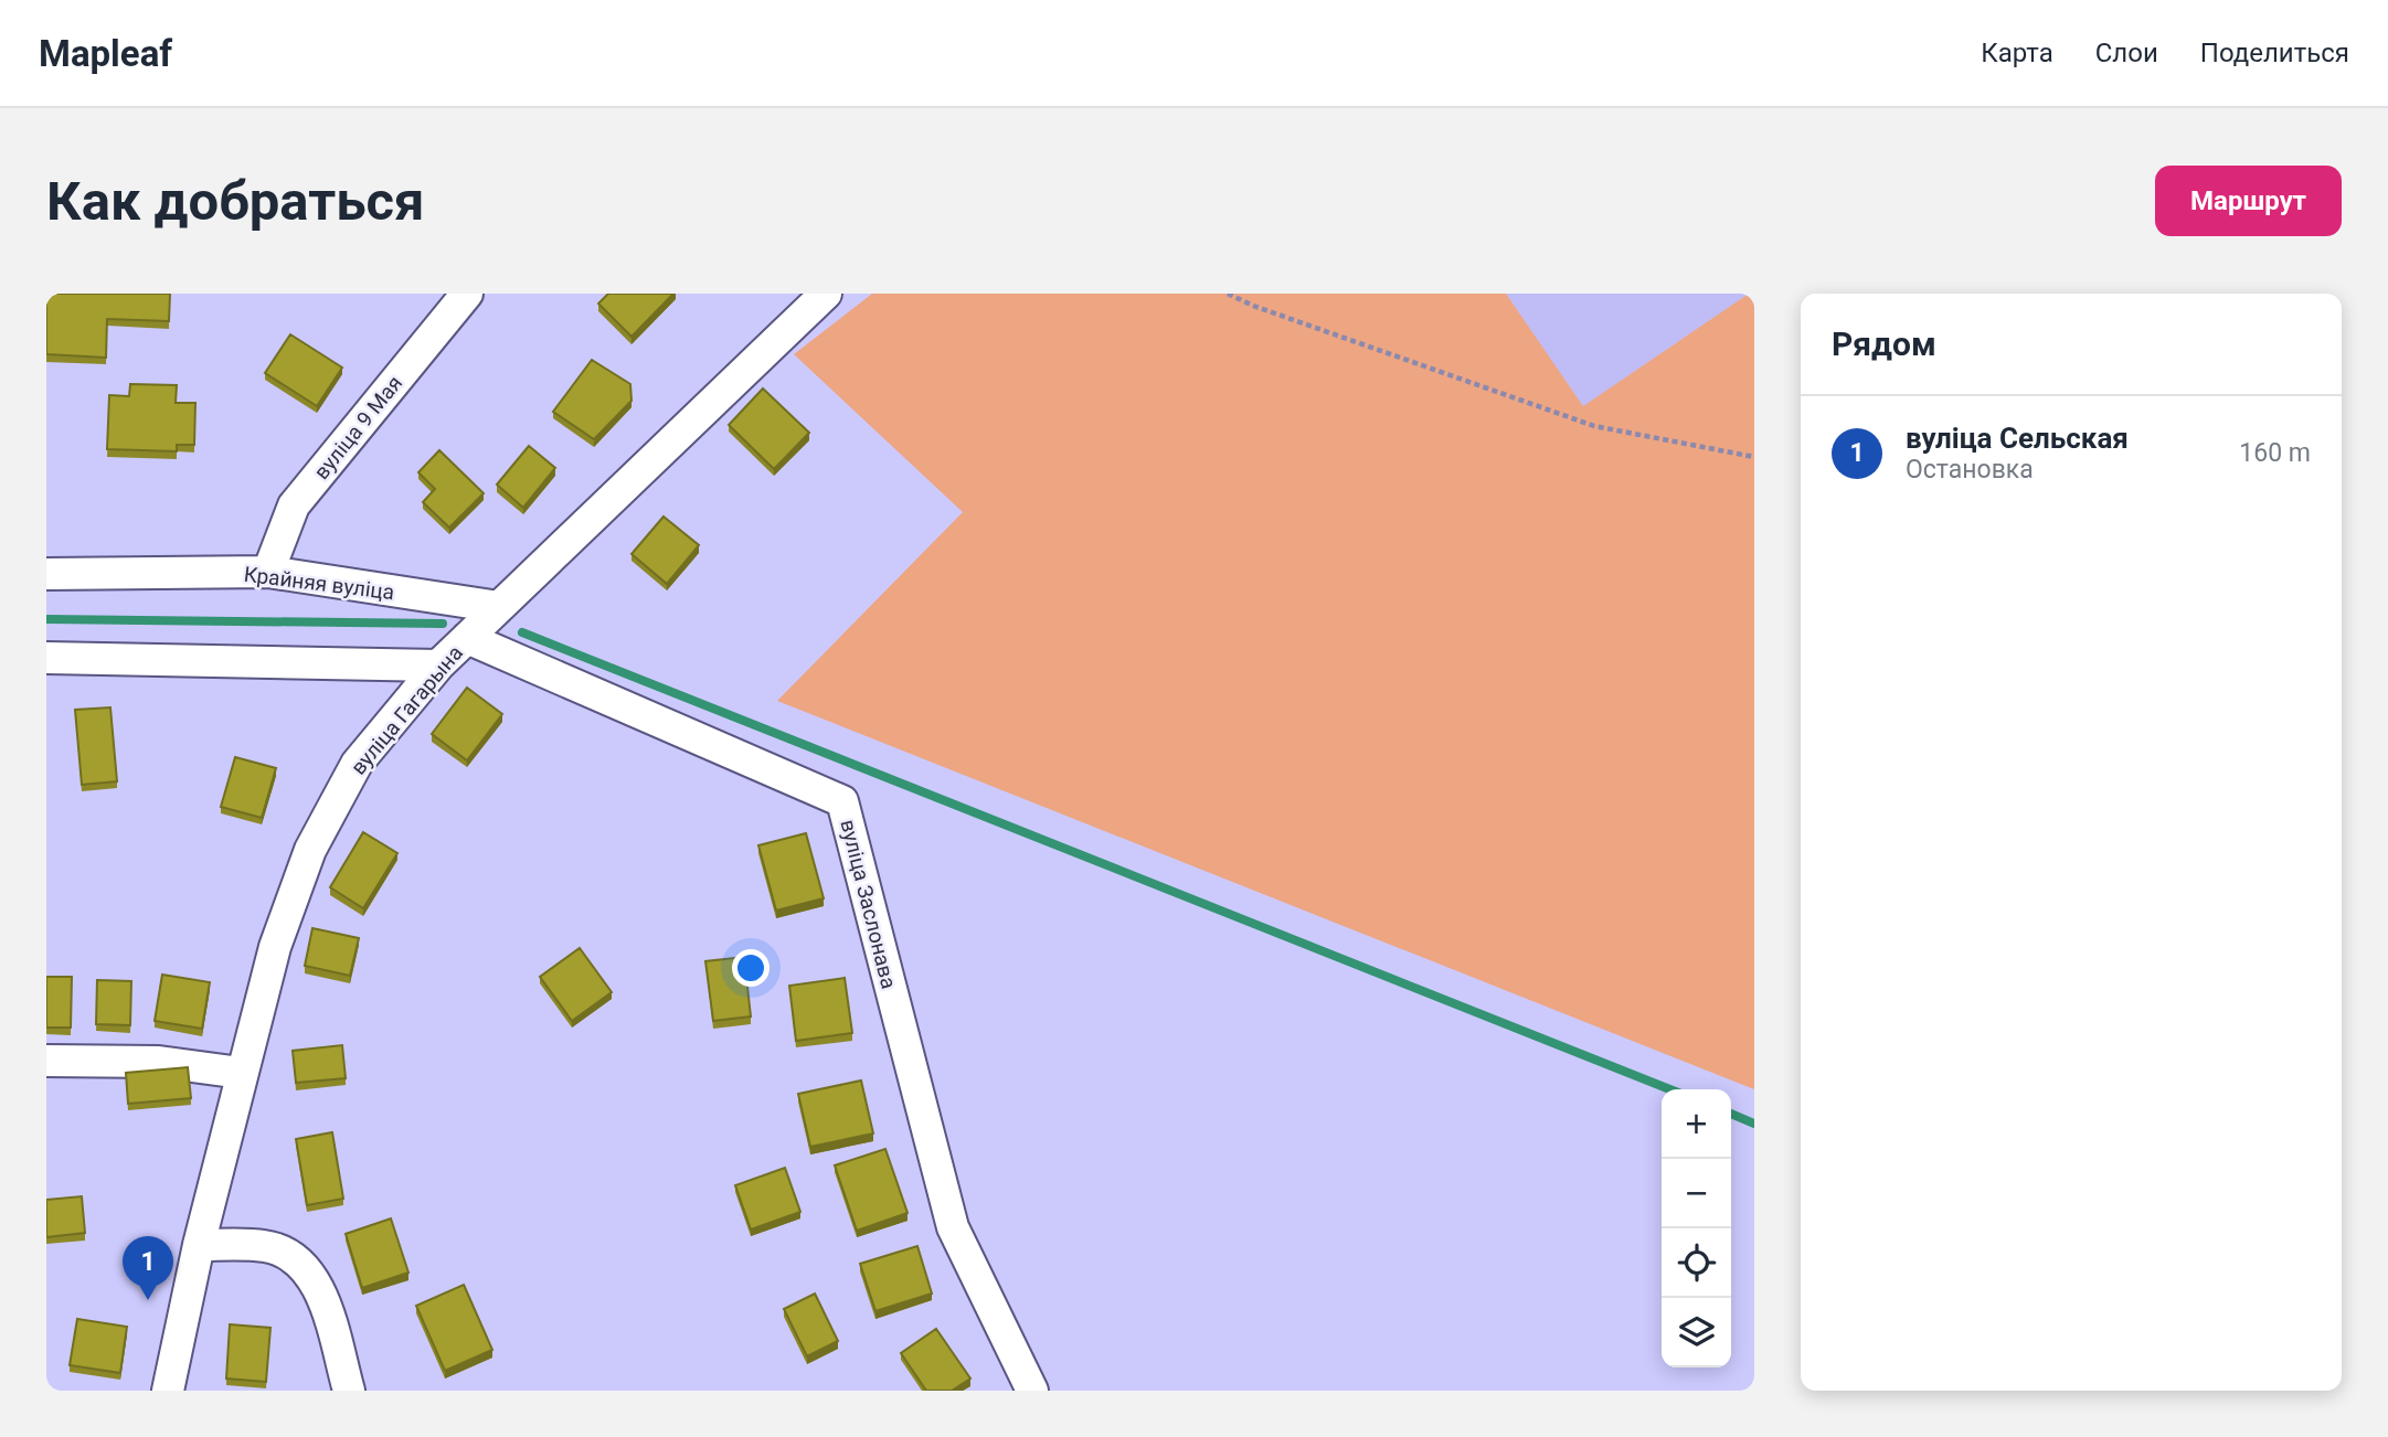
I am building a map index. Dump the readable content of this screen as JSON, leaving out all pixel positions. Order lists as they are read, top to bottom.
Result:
{
  "streets": {
    "street": [
      "вуліца 9 Мая",
      "Крайняя вуліца",
      "вуліца Гагарына",
      "вуліца Заслонава"
    ]
  },
  "crossings": [
    ["вуліца 9 Мая", "Крайняя вуліца"],
    ["Крайняя вуліца", "вуліца Гагарына"],
    ["вуліца Гагарына", "вуліца Заслонава"]
  ],
  "page": {
    "header": "Mapleaf",
    "nav": ["Карта", "Слои", "Поделиться"],
    "buttons": "Маршрут",
    "title": "Как добраться",
    "heading": "Рядом",
    "list": [
      {
        "mark": "1",
        "name": "вуліца Сельская",
        "note": "Остановка",
        "value": "160 m"
      }
    ],
    "map_buttons": ["+", "−"],
    "pins": "1"
  }
}
